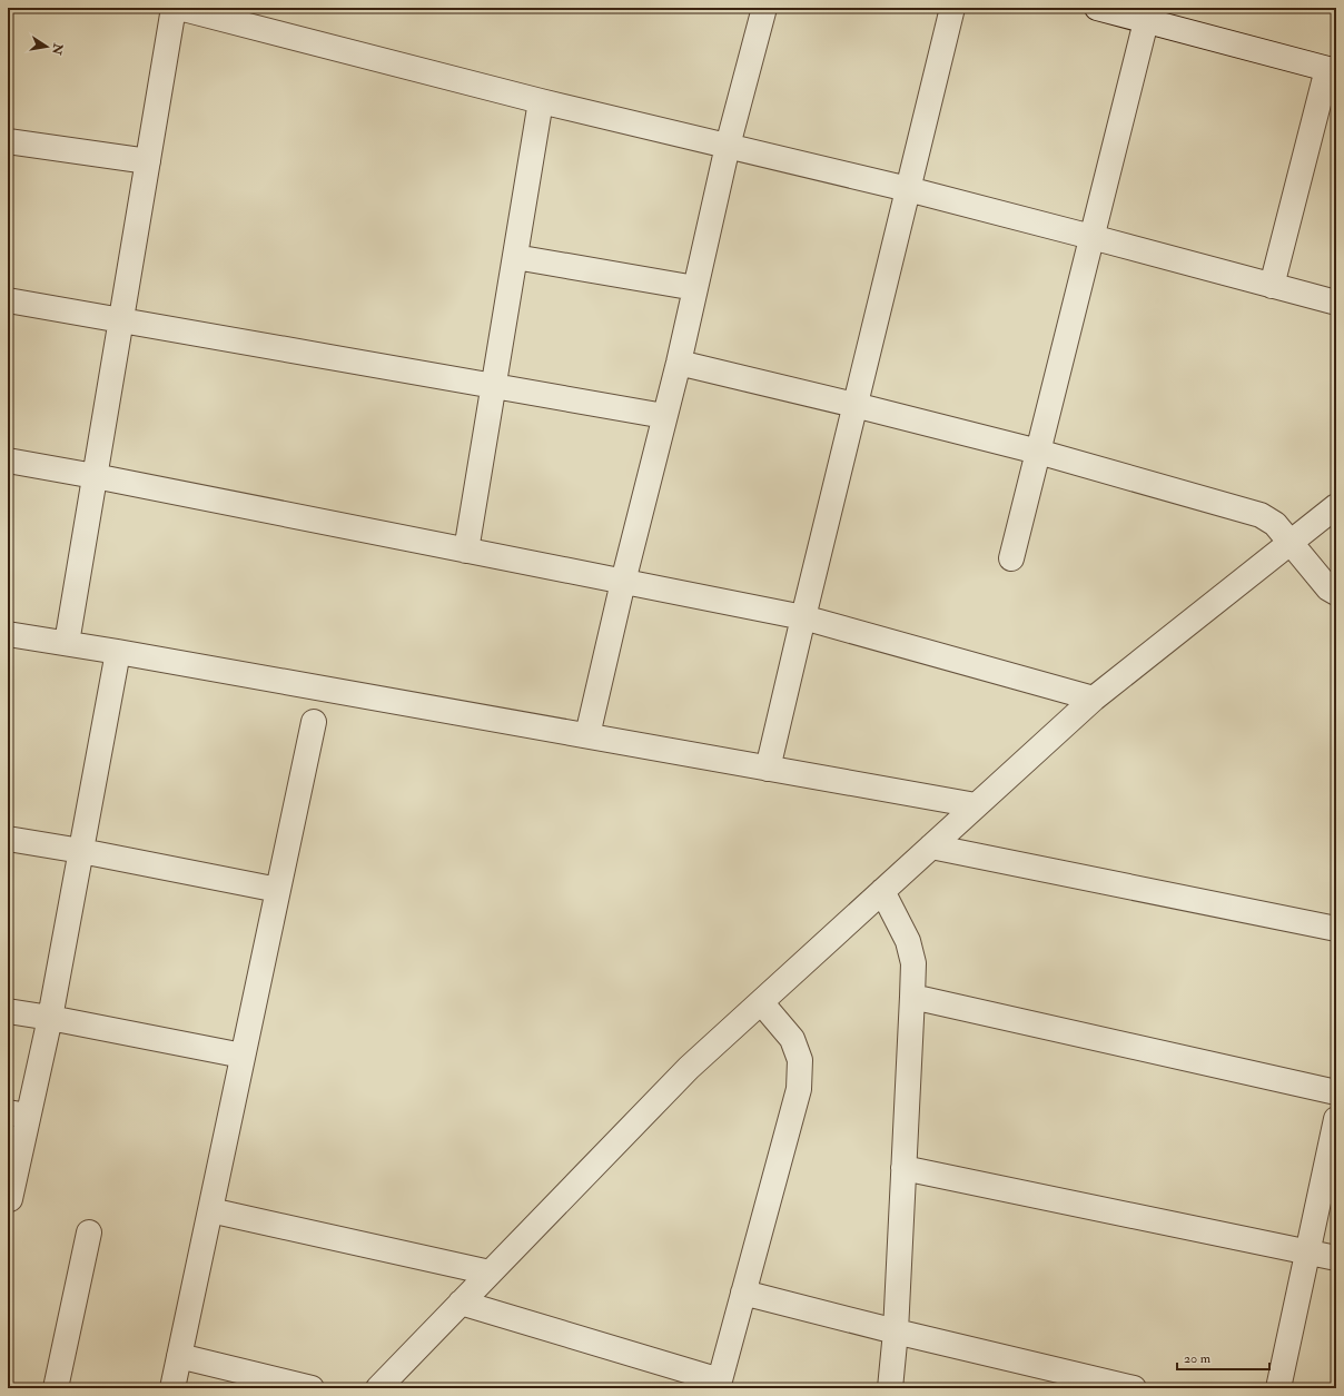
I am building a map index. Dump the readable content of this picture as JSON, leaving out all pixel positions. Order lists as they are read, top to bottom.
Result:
{
  "scale_bar": "20 m",
  "north": "right"
}
